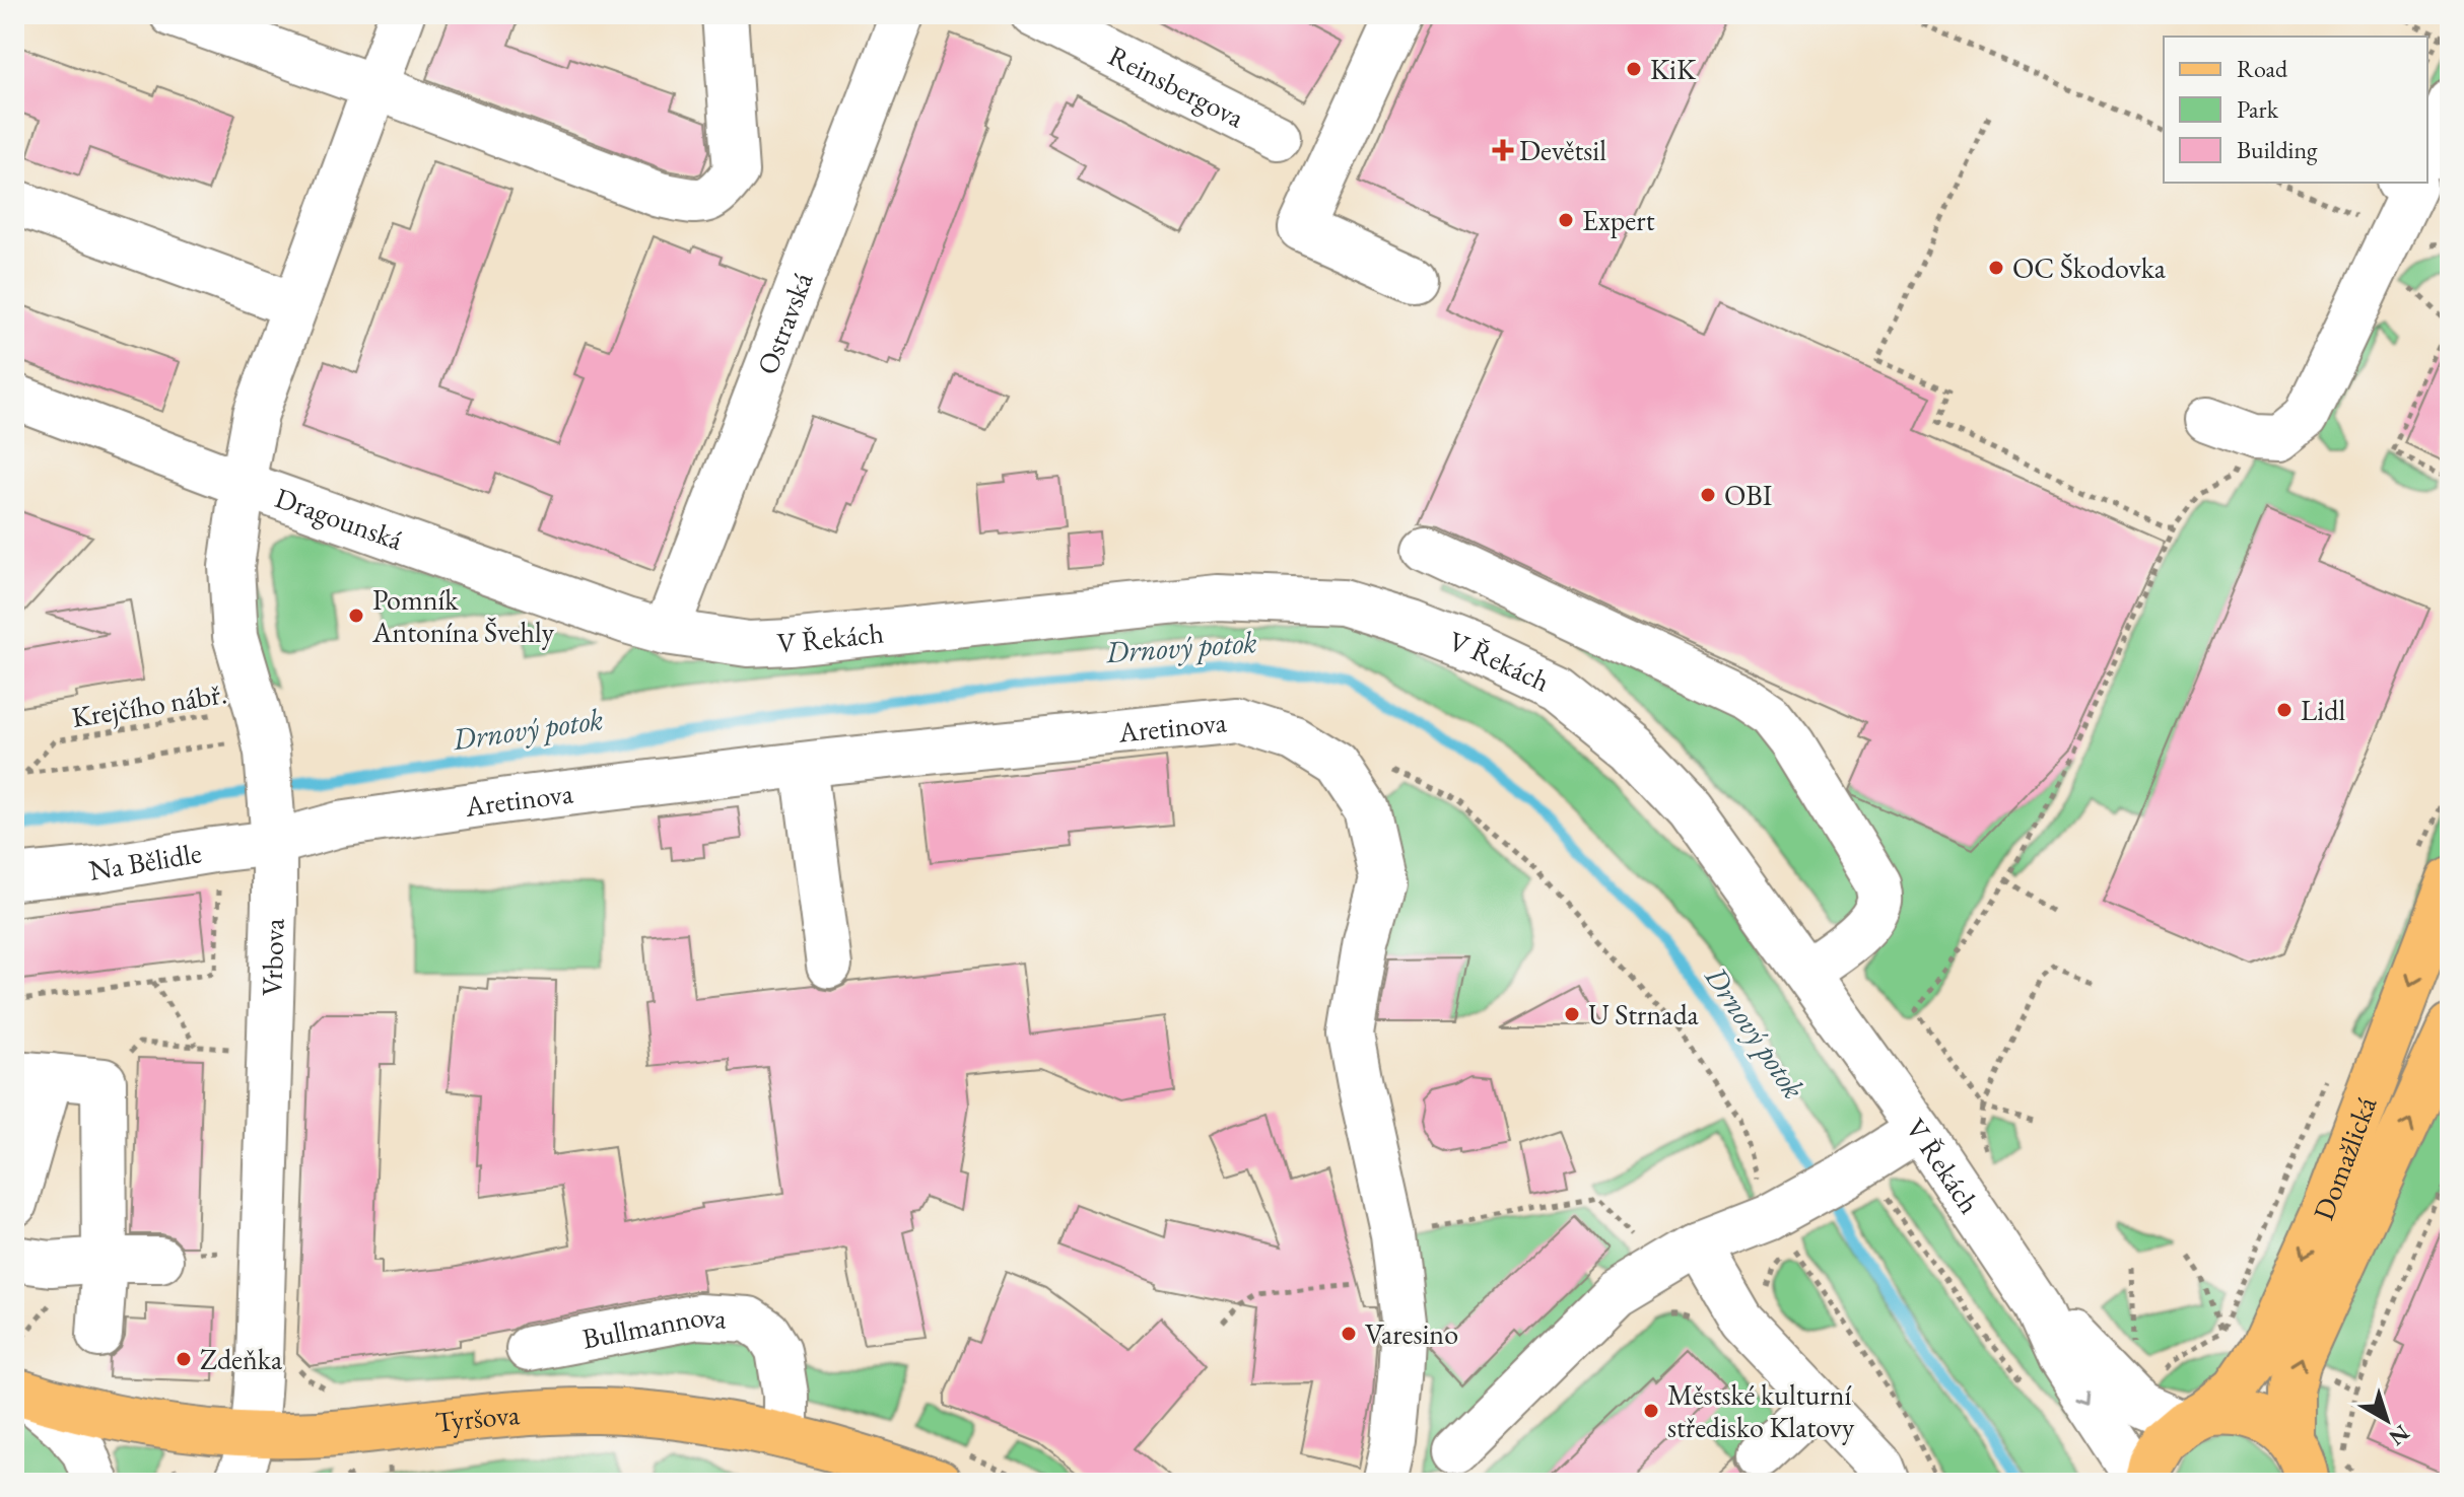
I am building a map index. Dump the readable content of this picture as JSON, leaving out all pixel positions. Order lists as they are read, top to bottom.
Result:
{
  "streets": {
    "main road": ["Domažlická", "Tyršova"],
    "street": [
      "Reinsbergova",
      "Ostravská",
      "Dragounská",
      "V Řekách",
      "Aretinova",
      "Na Bělidle",
      "Vrbova",
      "Bullmannova"
    ],
    "path": ["Krejčího nábř."]
  },
  "crossings": [
    ["Ostravská", "Dragounská"],
    ["Ostravská", "V Řekách"],
    ["Dragounská", "V Řekách"],
    ["Dragounská", "Vrbova"],
    ["V Řekách", "Domažlická"],
    ["Krejčího nábř.", "Vrbova"],
    ["Aretinova", "Na Bělidle"],
    ["Aretinova", "Vrbova"],
    ["Na Bělidle", "Vrbova"],
    ["Vrbova", "Tyršova"],
    ["Bullmannova", "Tyršova"]
  ],
  "water": ["Drnový potok"],
  "places": {
    "other": [
      "KiK",
      "Expert",
      "OC Škodovka",
      "OBI",
      "Pomník Antonína Švehly",
      "Lidl",
      "U Strnada",
      "Varesino",
      "Zdeňka",
      "Městské kulturní středisko Klatovy"
    ],
    "health": ["Devětsil"]
  },
  "legend": ["Road", "Park", "Building"],
  "north": "bottom right"
}
